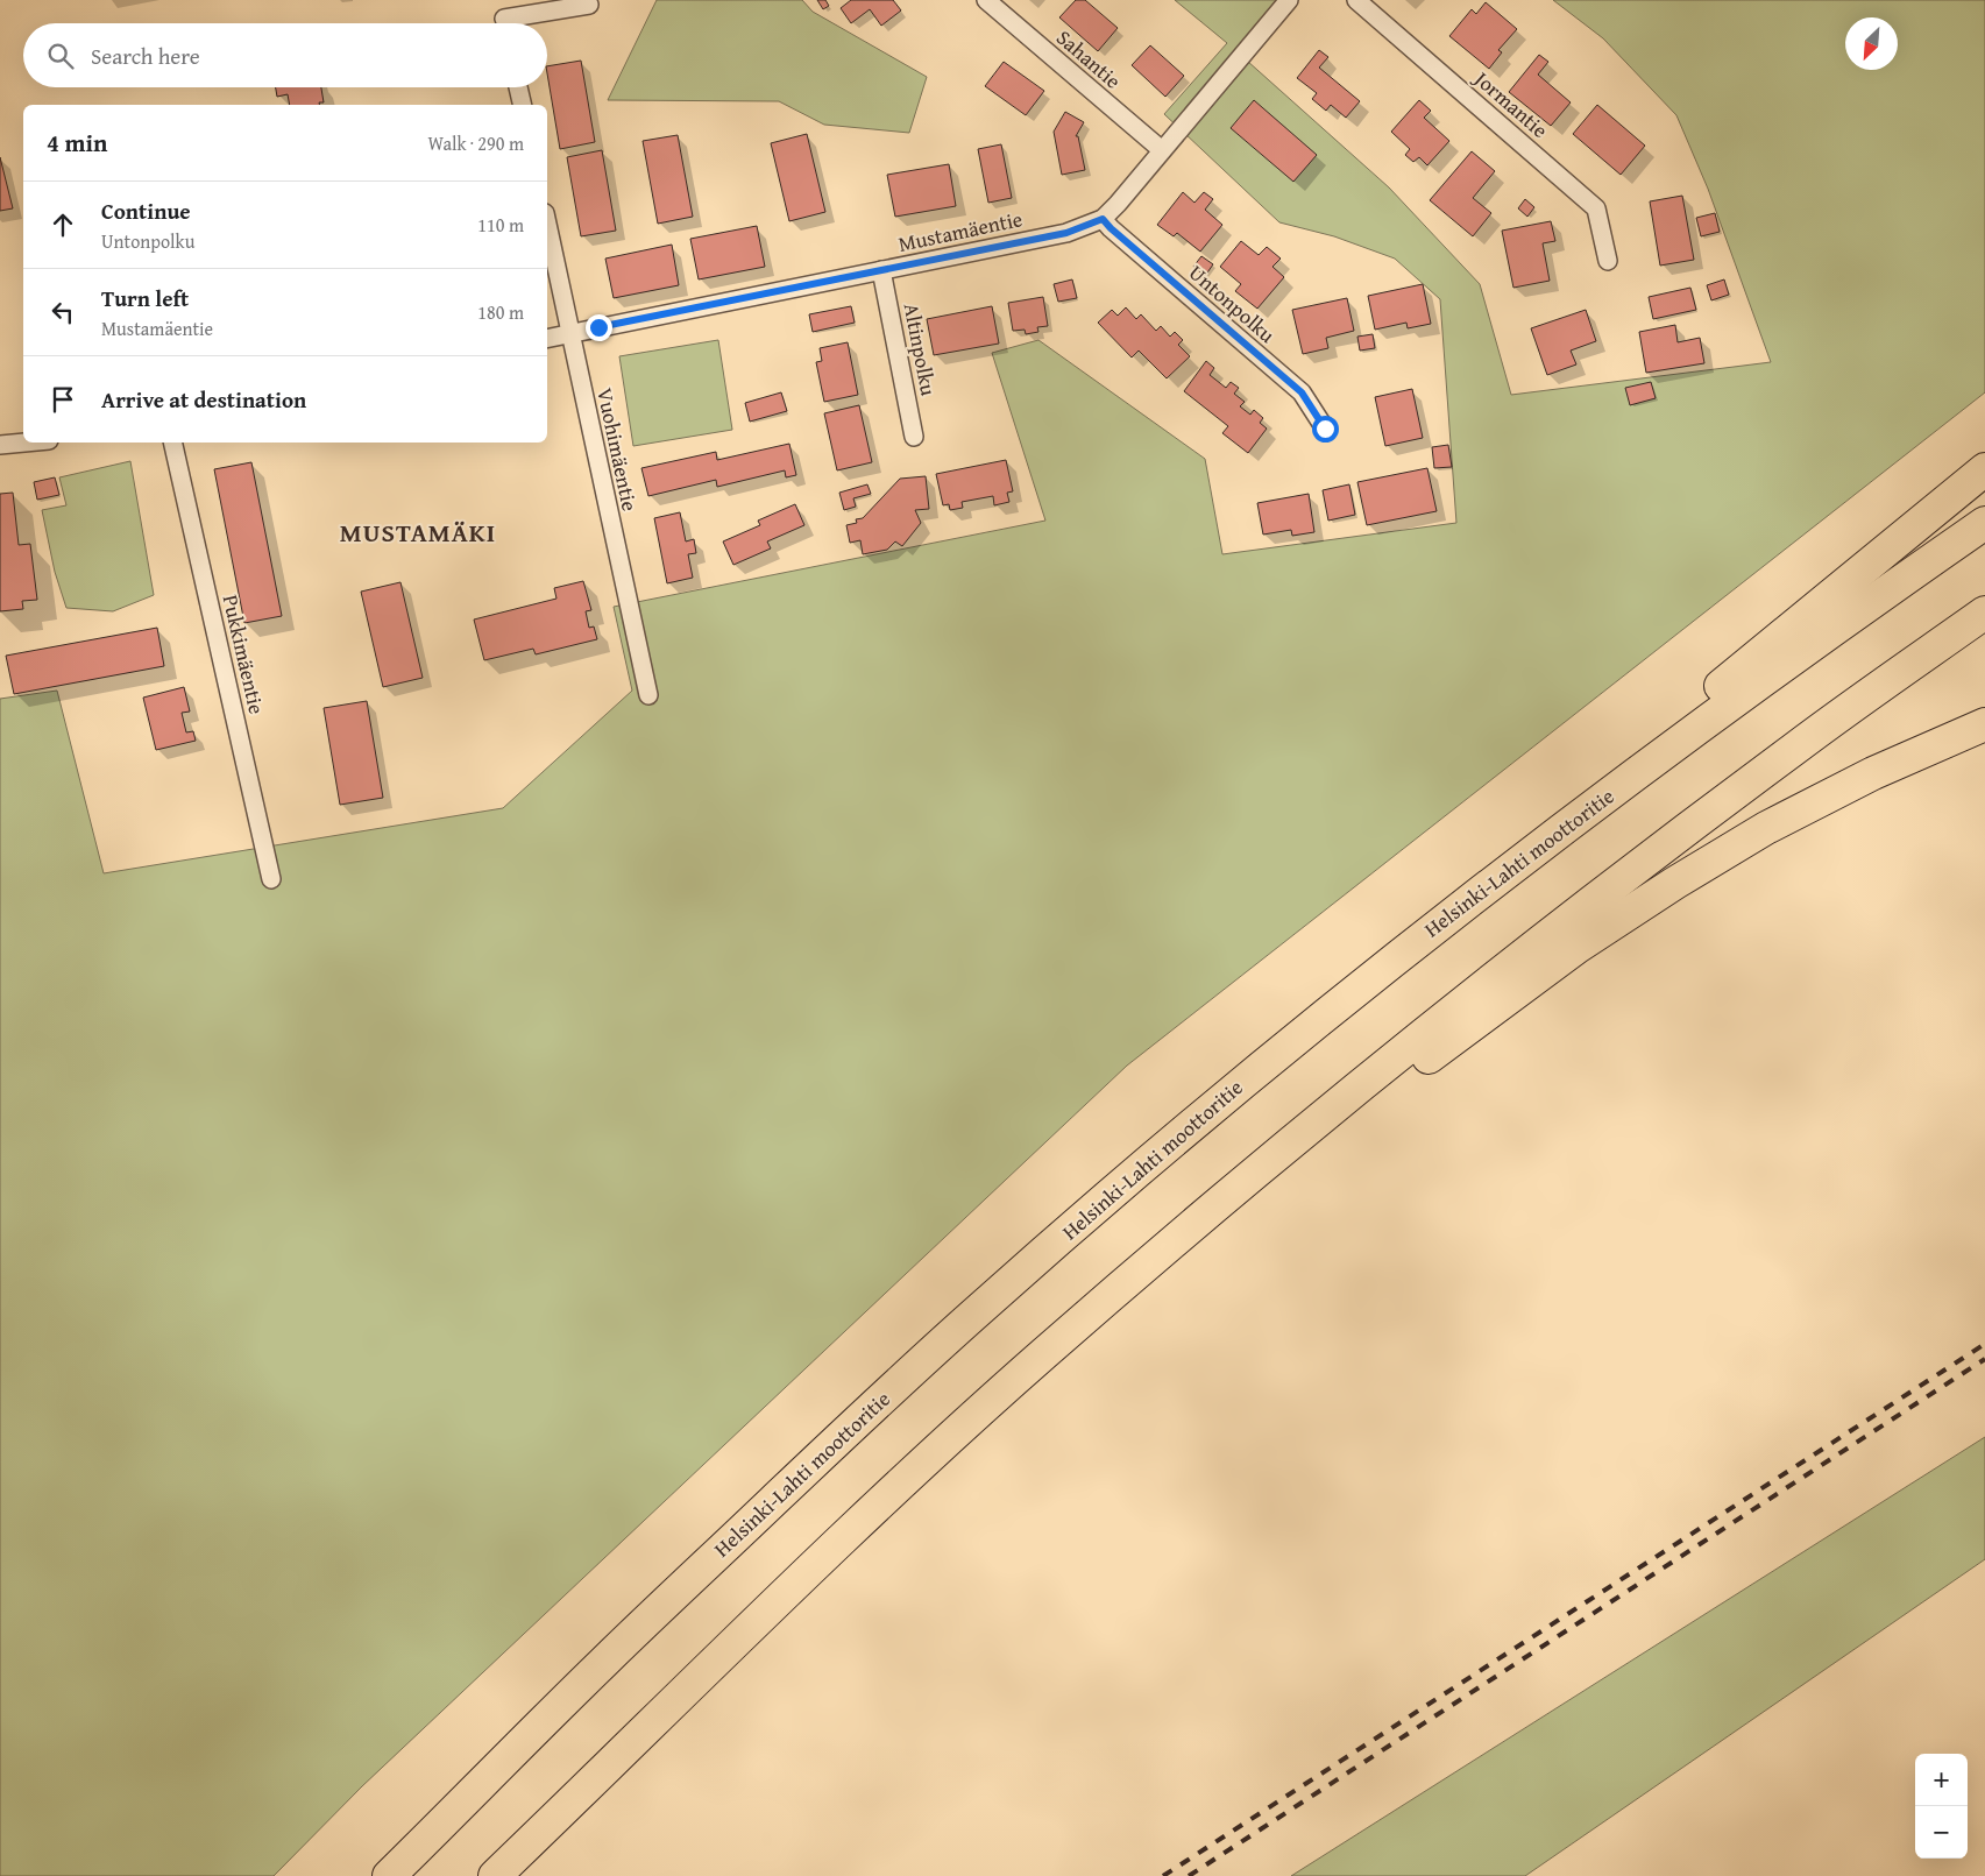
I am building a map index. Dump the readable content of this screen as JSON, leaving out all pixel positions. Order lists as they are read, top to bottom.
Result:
{
  "streets": {
    "highway": ["Helsinki-Lahti moottoritie"],
    "street": [
      "Sahantie",
      "Jormantie",
      "Mustamäentie",
      "Untonpolku",
      "Altinpolku",
      "Vuohimäentie",
      "Pukkimäentie"
    ]
  },
  "crossings": [
    ["Sahantie", "Mustamäentie"],
    ["Mustamäentie", "Untonpolku"],
    ["Mustamäentie", "Altinpolku"],
    ["Mustamäentie", "Vuohimäentie"]
  ],
  "districts": ["MUSTAMÄKI"],
  "north": "bottom left",
  "page": {
    "search": "Search here",
    "heading": ["4 min", "Walk · 290 m"],
    "list": [
      ["Continue", "Untonpolku", "110 m"],
      ["Turn left", "Mustamäentie", "180 m"],
      "Arrive at destination"
    ],
    "map_buttons": ["+", "−"]
  }
}
